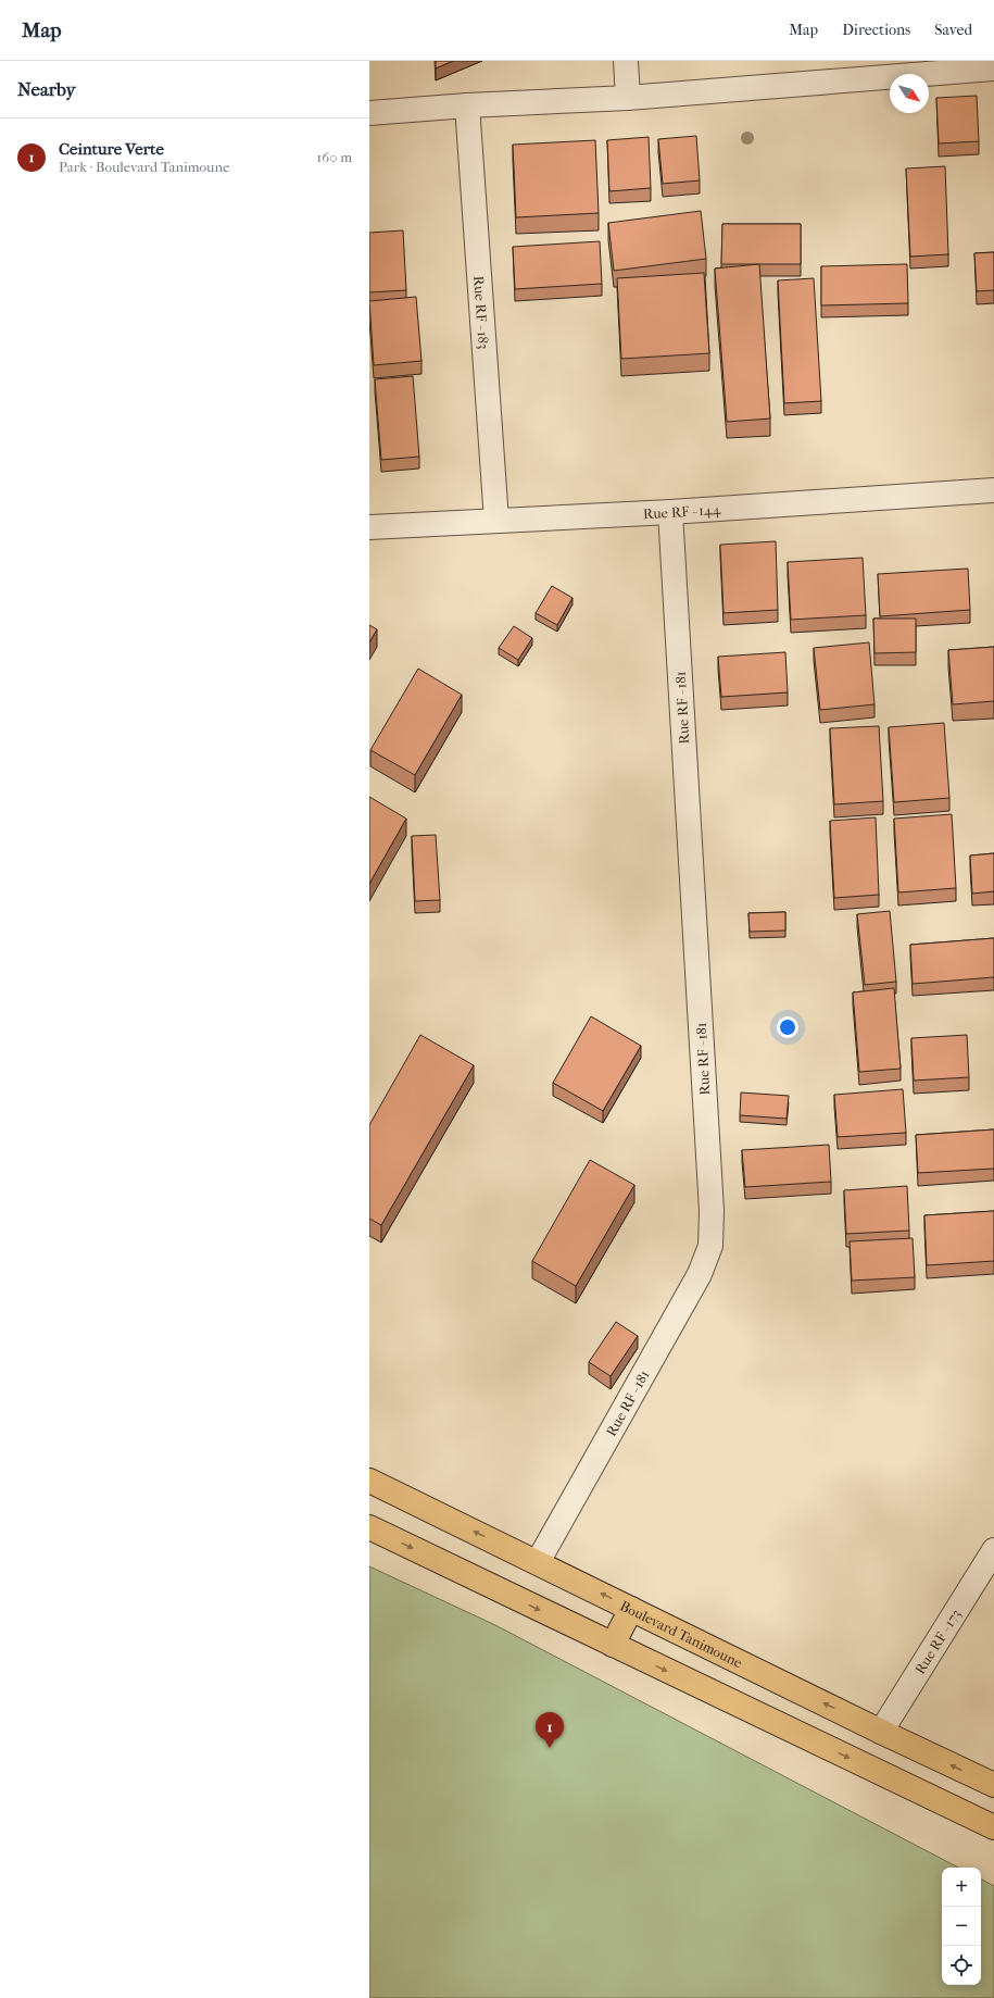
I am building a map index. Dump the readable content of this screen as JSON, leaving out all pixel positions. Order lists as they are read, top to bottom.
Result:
{
  "streets": {
    "main road": ["Boulevard Tanimoune"],
    "street": [
      "Rue RF - 183",
      "Rue RF - 144",
      "Rue RF - 181",
      "Rue RF - 173"
    ]
  },
  "crossings": [
    ["Rue RF - 183", "Rue RF - 144"],
    ["Rue RF - 144", "Rue RF - 181"],
    ["Rue RF - 181", "Boulevard Tanimoune"],
    ["Boulevard Tanimoune", "Rue RF - 173"]
  ],
  "north": "bottom right",
  "page": {
    "header": "Map",
    "nav": ["Map", "Directions", "Saved"],
    "heading": "Nearby",
    "list": [
      {
        "mark": "1",
        "name": "Ceinture Verte",
        "note": "Park · Boulevard Tanimoune",
        "value": "160 m"
      }
    ],
    "pins": "1",
    "map_buttons": ["+", "−"]
  }
}
